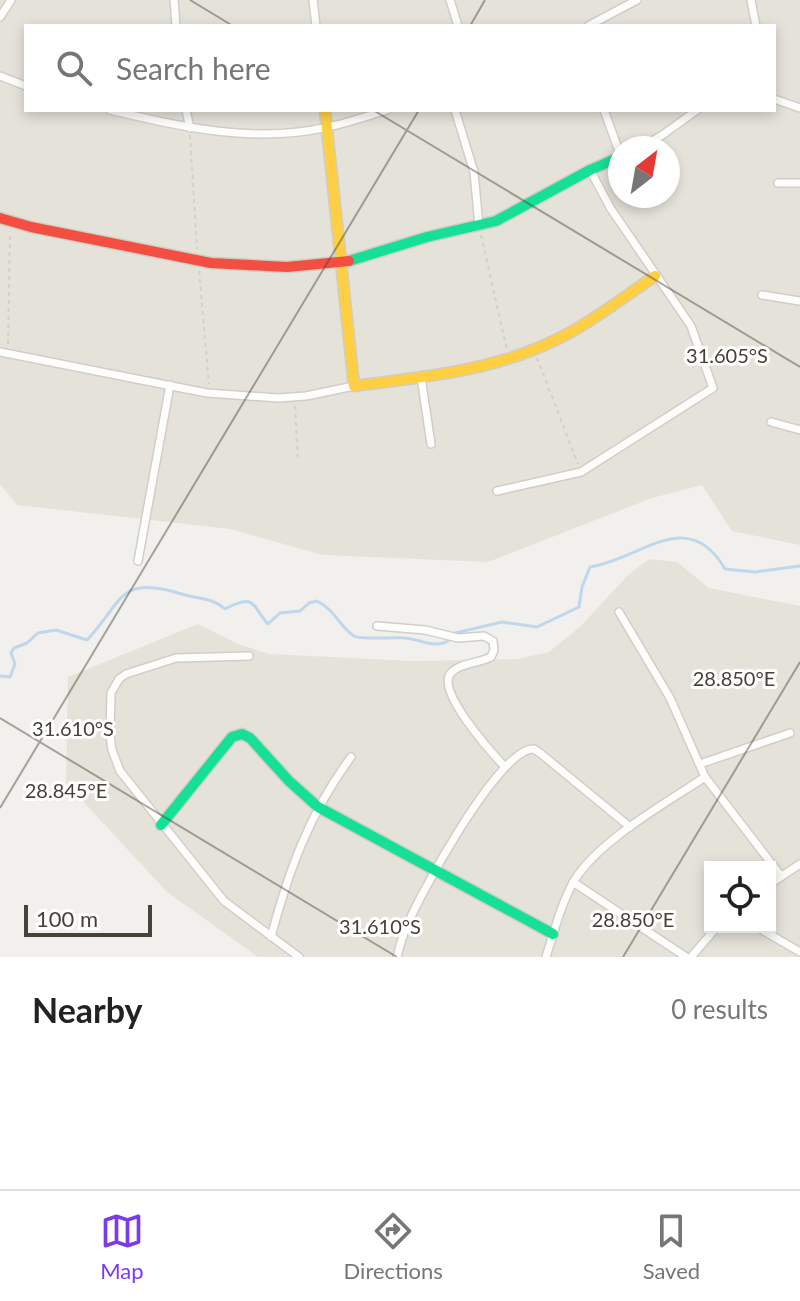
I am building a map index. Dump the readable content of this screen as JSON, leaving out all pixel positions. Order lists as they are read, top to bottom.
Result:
{
  "scale_bar": "100 m",
  "north": "top right",
  "page": {
    "search": "Search here",
    "scale": "100 m",
    "heading": ["Nearby", "0 results"],
    "nav": ["Map", "Directions", "Saved"]
  },
  "coordinates": [
    "31.605°S",
    "28.850°E",
    "31.610°S",
    "28.845°E"
  ]
}
